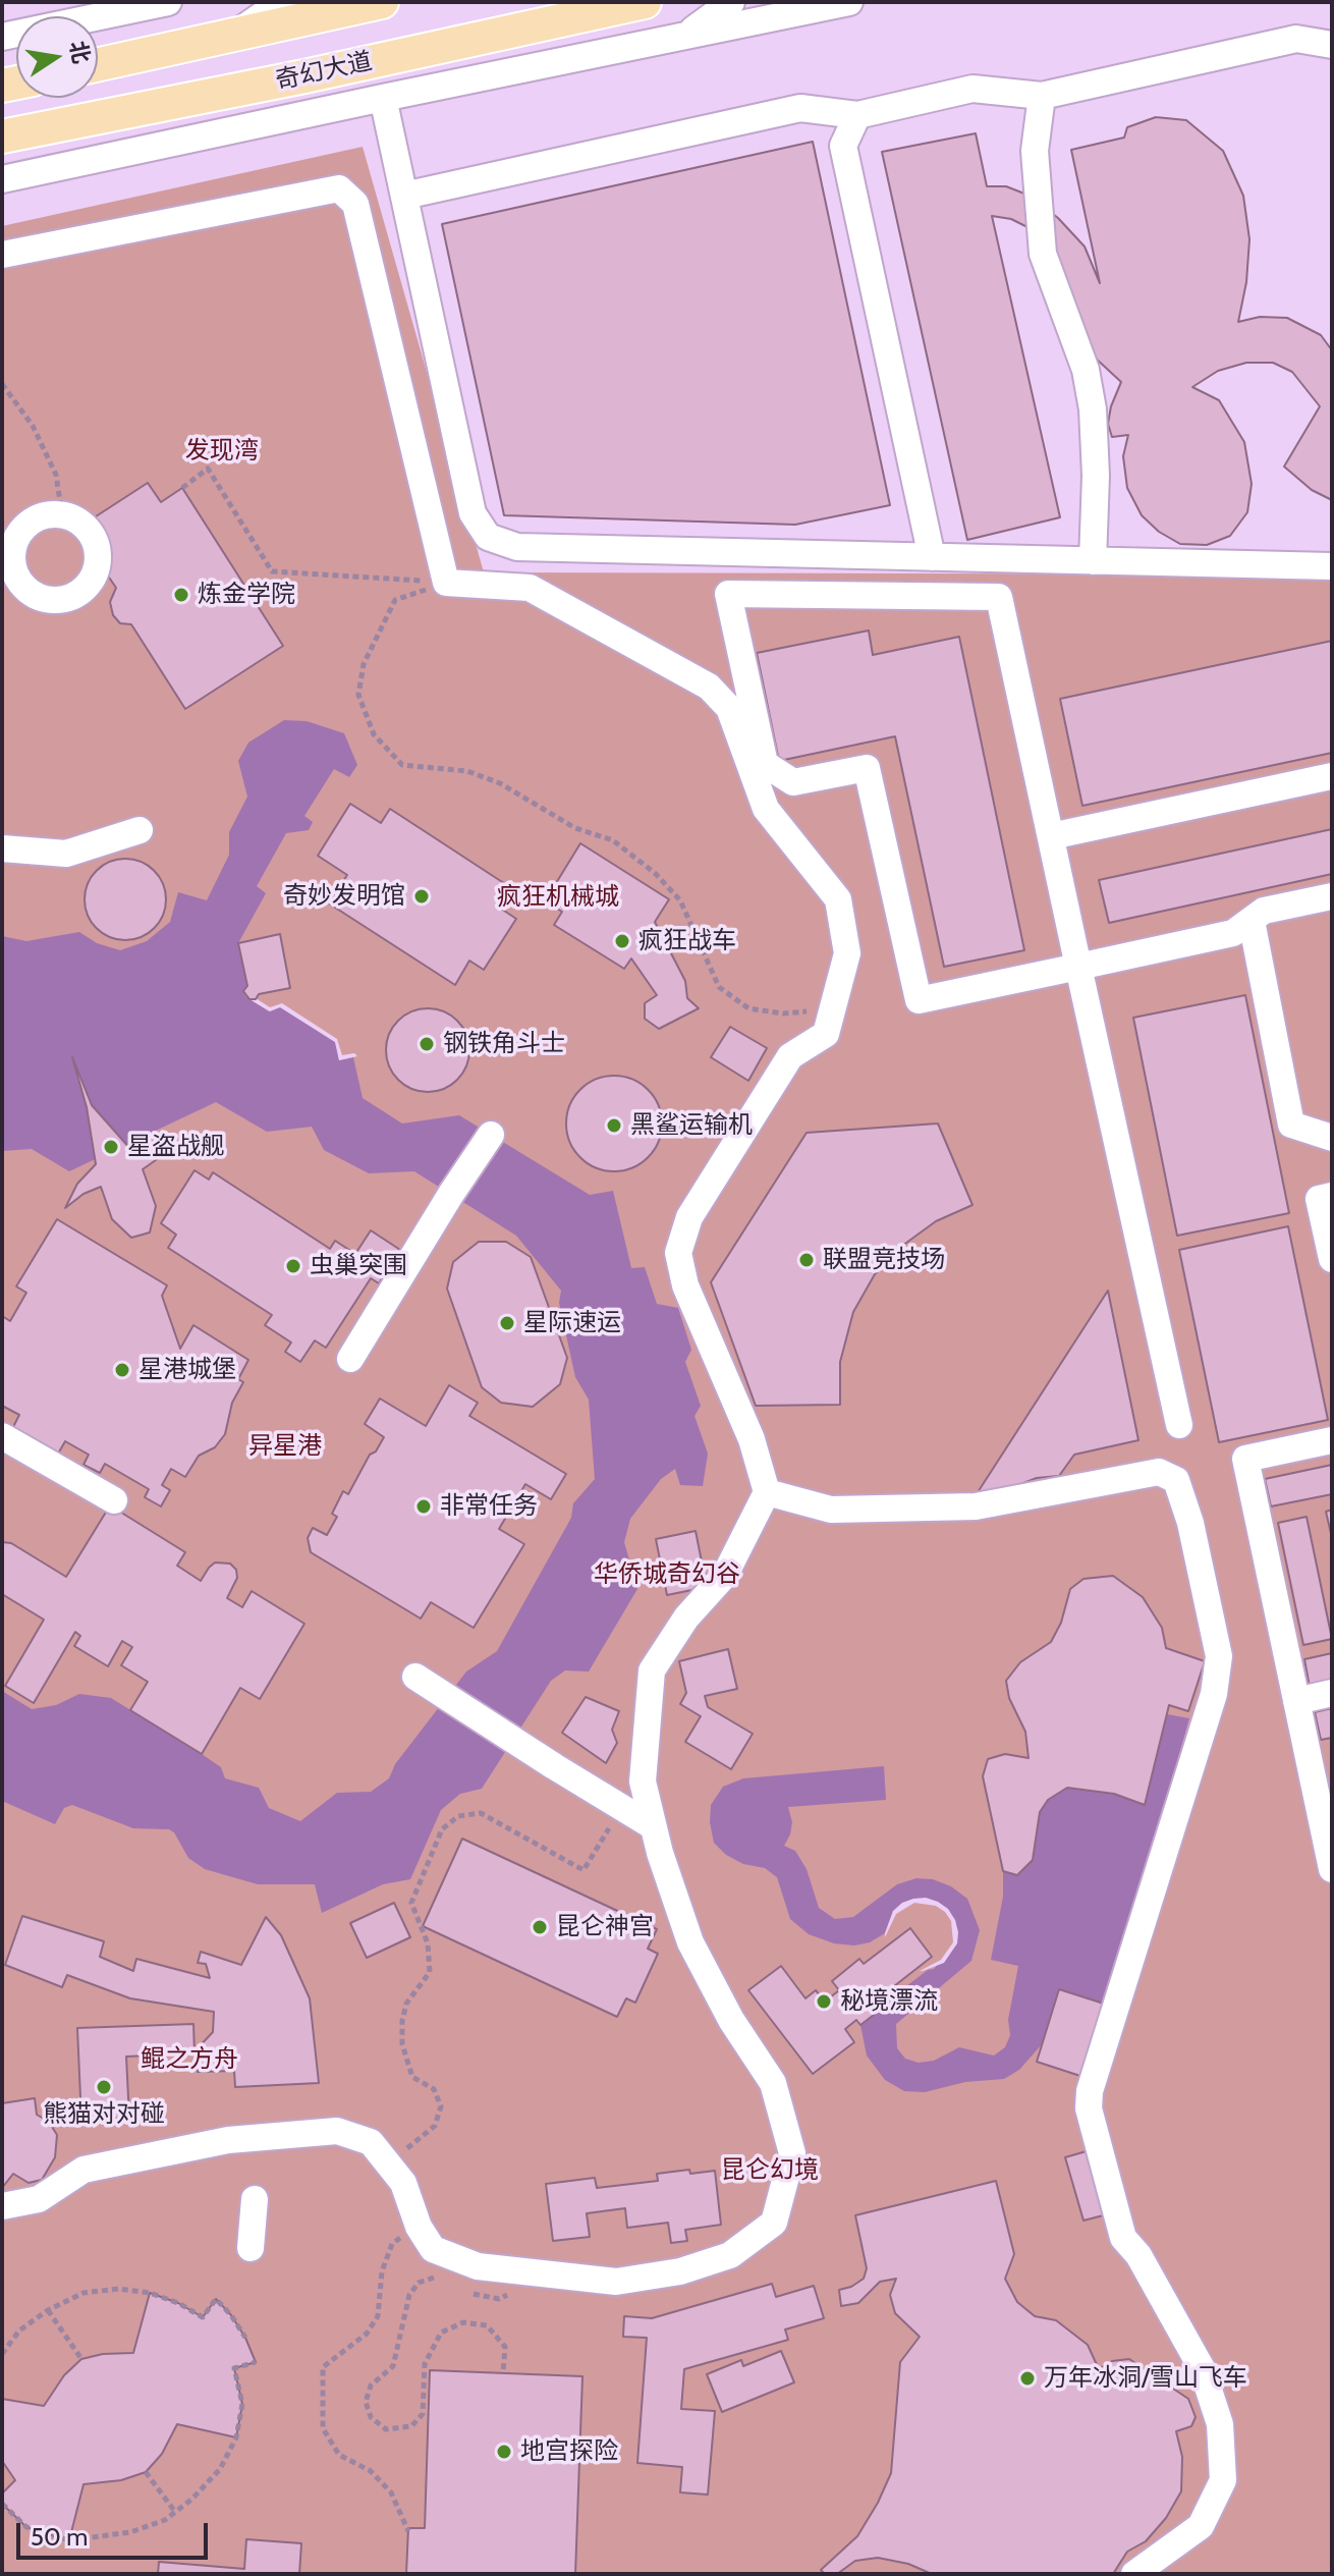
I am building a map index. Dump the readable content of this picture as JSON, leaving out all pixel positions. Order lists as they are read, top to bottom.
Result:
{
  "streets": {
    "main road": ["奇幻大道"]
  },
  "parks": [
    "发现湾",
    "疯狂机械城",
    "异星港",
    "华侨城奇幻谷",
    "鲲之方舟",
    "昆仑幻境"
  ],
  "places": [
    "炼金学院",
    "奇妙发明馆",
    "疯狂战车",
    "钢铁角斗士",
    "黑鲨运输机",
    "星盗战舰",
    "联盟竞技场",
    "虫巢突围",
    "星际速运",
    "星港城堡",
    "非常任务",
    "昆仑神宫",
    "秘境漂流",
    "熊猫对对碰",
    "万年冰洞/雪山飞车",
    "地宫探险"
  ],
  "scale_bar": "50 m",
  "north": "right"
}
